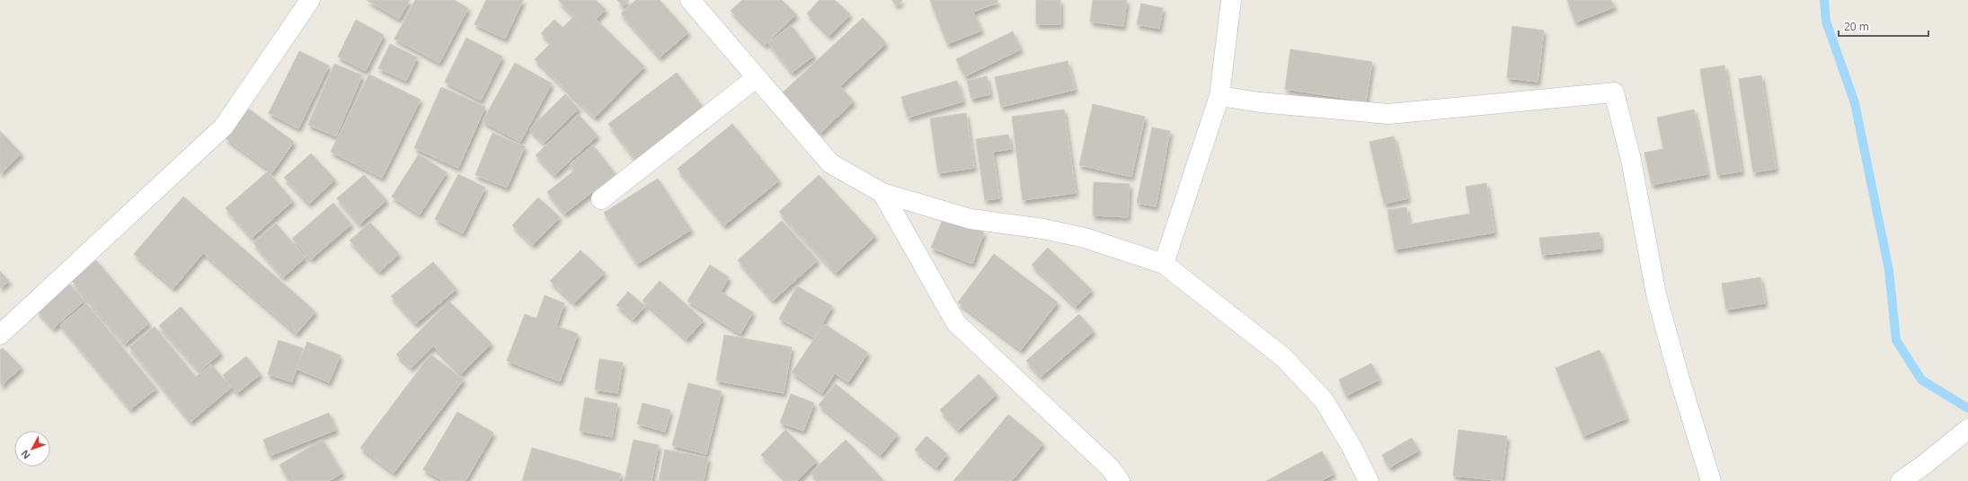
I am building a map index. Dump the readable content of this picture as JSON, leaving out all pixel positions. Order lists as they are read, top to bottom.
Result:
{
  "scale_bar": "20 m",
  "north": "bottom left"
}
